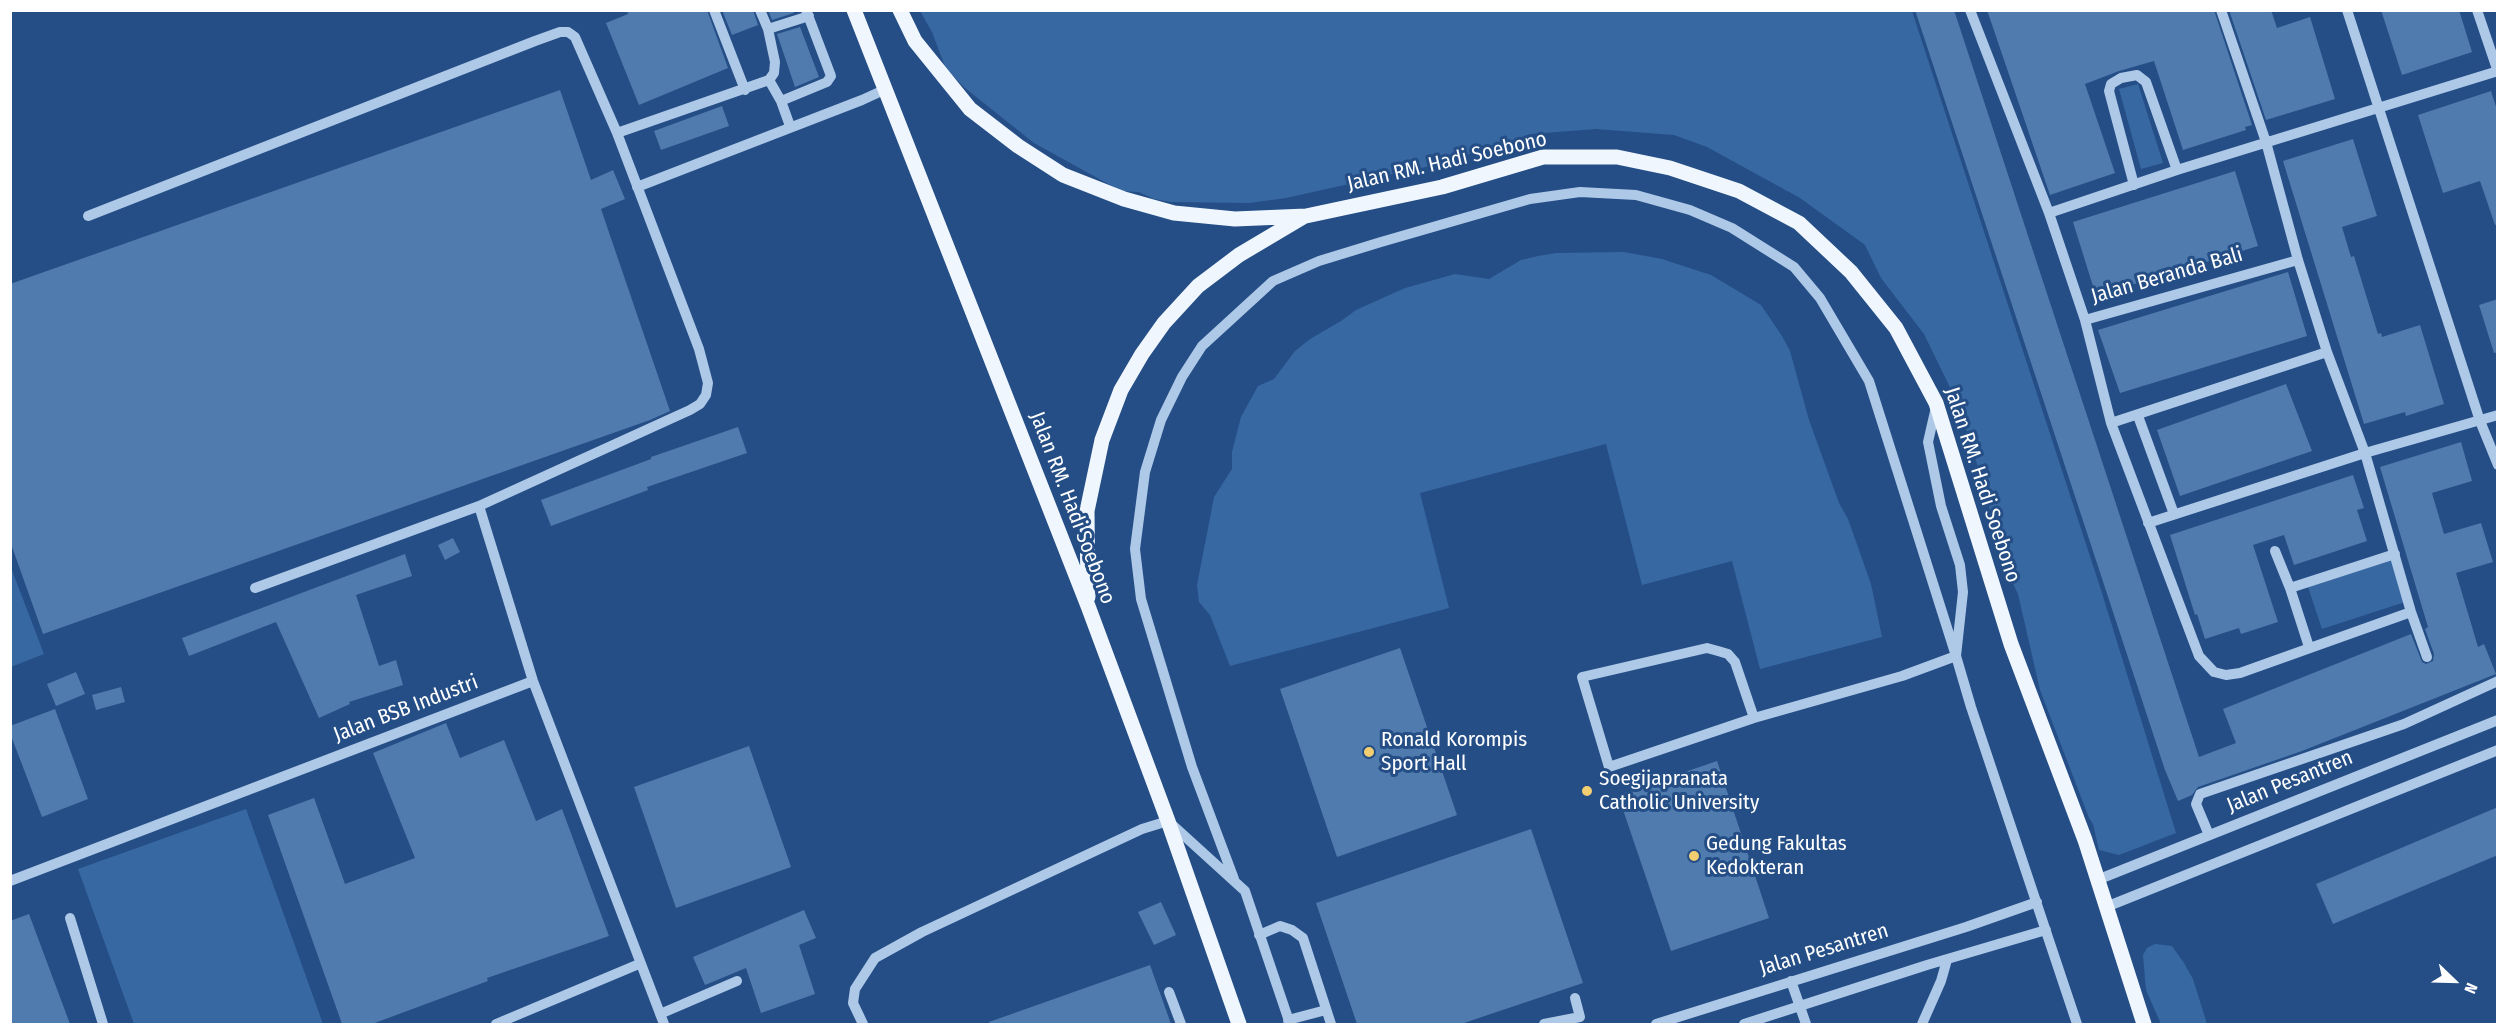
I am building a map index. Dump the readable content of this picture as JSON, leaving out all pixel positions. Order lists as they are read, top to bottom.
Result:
{
  "streets": {
    "main road": ["Jalan RM. Hadi Soebono"],
    "street": ["Jalan Beranda Bali", "Jalan BSB Industri", "Jalan Pesantren"]
  },
  "crossings": [
    ["Jalan RM. Hadi Soebono", "Jalan Pesantren"]
  ],
  "places": ["Ronald Korompis Sport Hall", "Soegijapranata Catholic University", "Gedung Fakultas Kedokteran"],
  "north": "bottom right"
}
